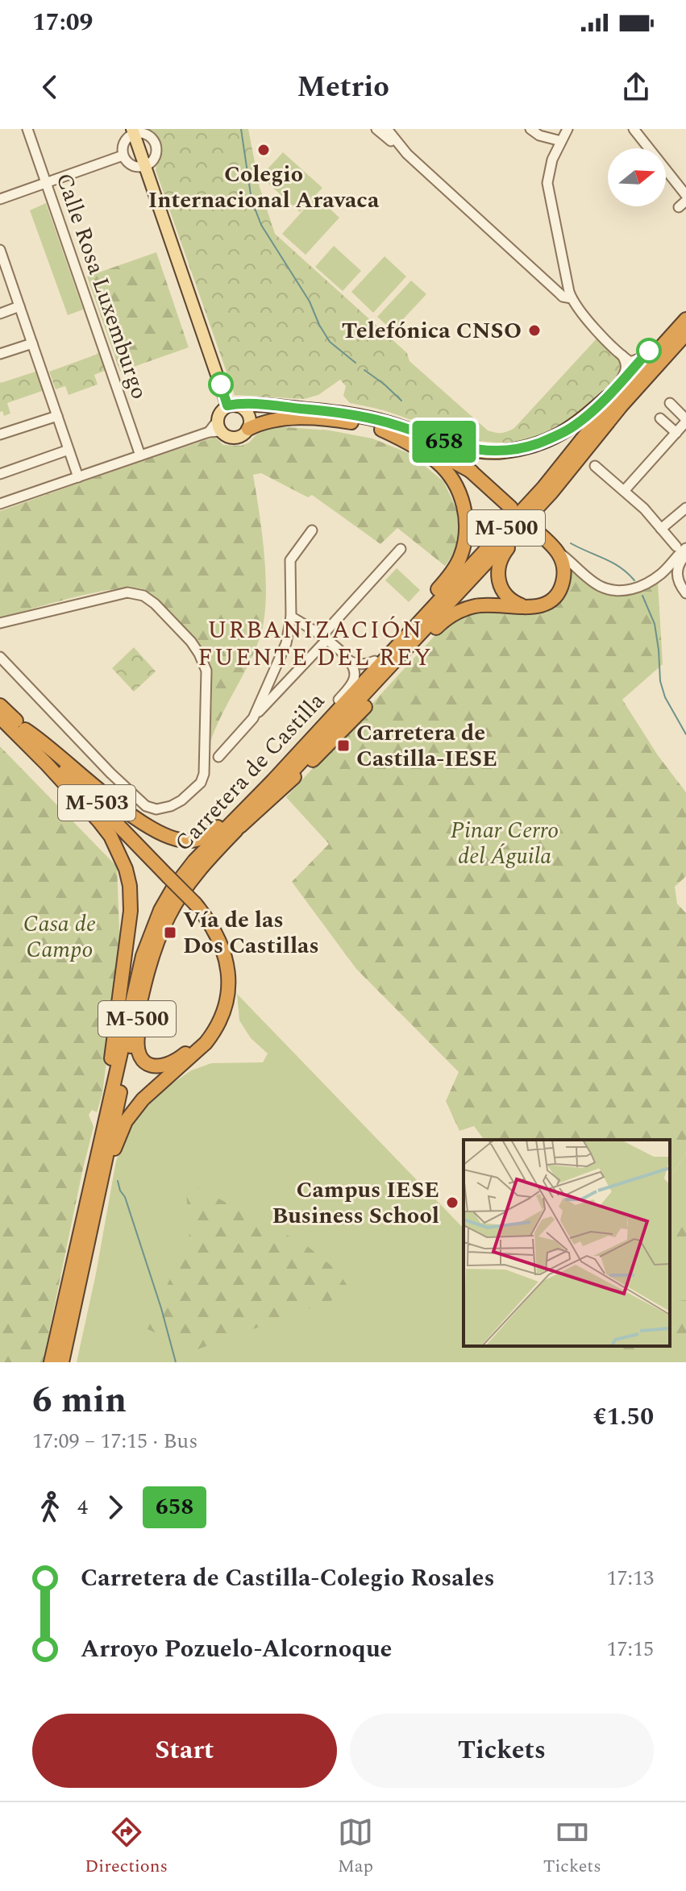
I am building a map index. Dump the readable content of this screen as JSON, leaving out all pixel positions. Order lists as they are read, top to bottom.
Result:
{
  "streets": {
    "highway": ["M-500", "Carretera de Castilla", "M-503"],
    "street": ["Calle Rosa Luxemburgo"]
  },
  "crossings": [
    ["M-500", "Carretera de Castilla"],
    ["M-500", "M-503"],
    ["Carretera de Castilla", "M-503"]
  ],
  "districts": ["URBANIZACIÓN FUENTE DEL REY"],
  "parks": ["Pinar Cerro del Águila", "Casa de Campo"],
  "places": {
    "other": ["Colegio Internacional Aravaca", "Telefónica CNSO", "Campus IESE Business School"],
    "transit": ["Carretera de Castilla-IESE", "Vía de las Dos Castillas"]
  },
  "lines": ["bus line 658"],
  "north": "right",
  "page": {
    "status": "17:09",
    "header": "Metrio",
    "on_map": "658",
    "heading": ["6 min", "17:09 – 17:15 · Bus", "€1.50"],
    "legs": ["4", "658"],
    "list": [
      {
        "name": "Carretera de Castilla-Colegio Rosales",
        "value": "17:13"
      },
      {
        "name": "Arroyo Pozuelo-Alcornoque",
        "value": "17:15"
      }
    ],
    "buttons": ["Start", "Tickets"],
    "tabs": ["Directions", "Map", "Tickets"]
  }
}
